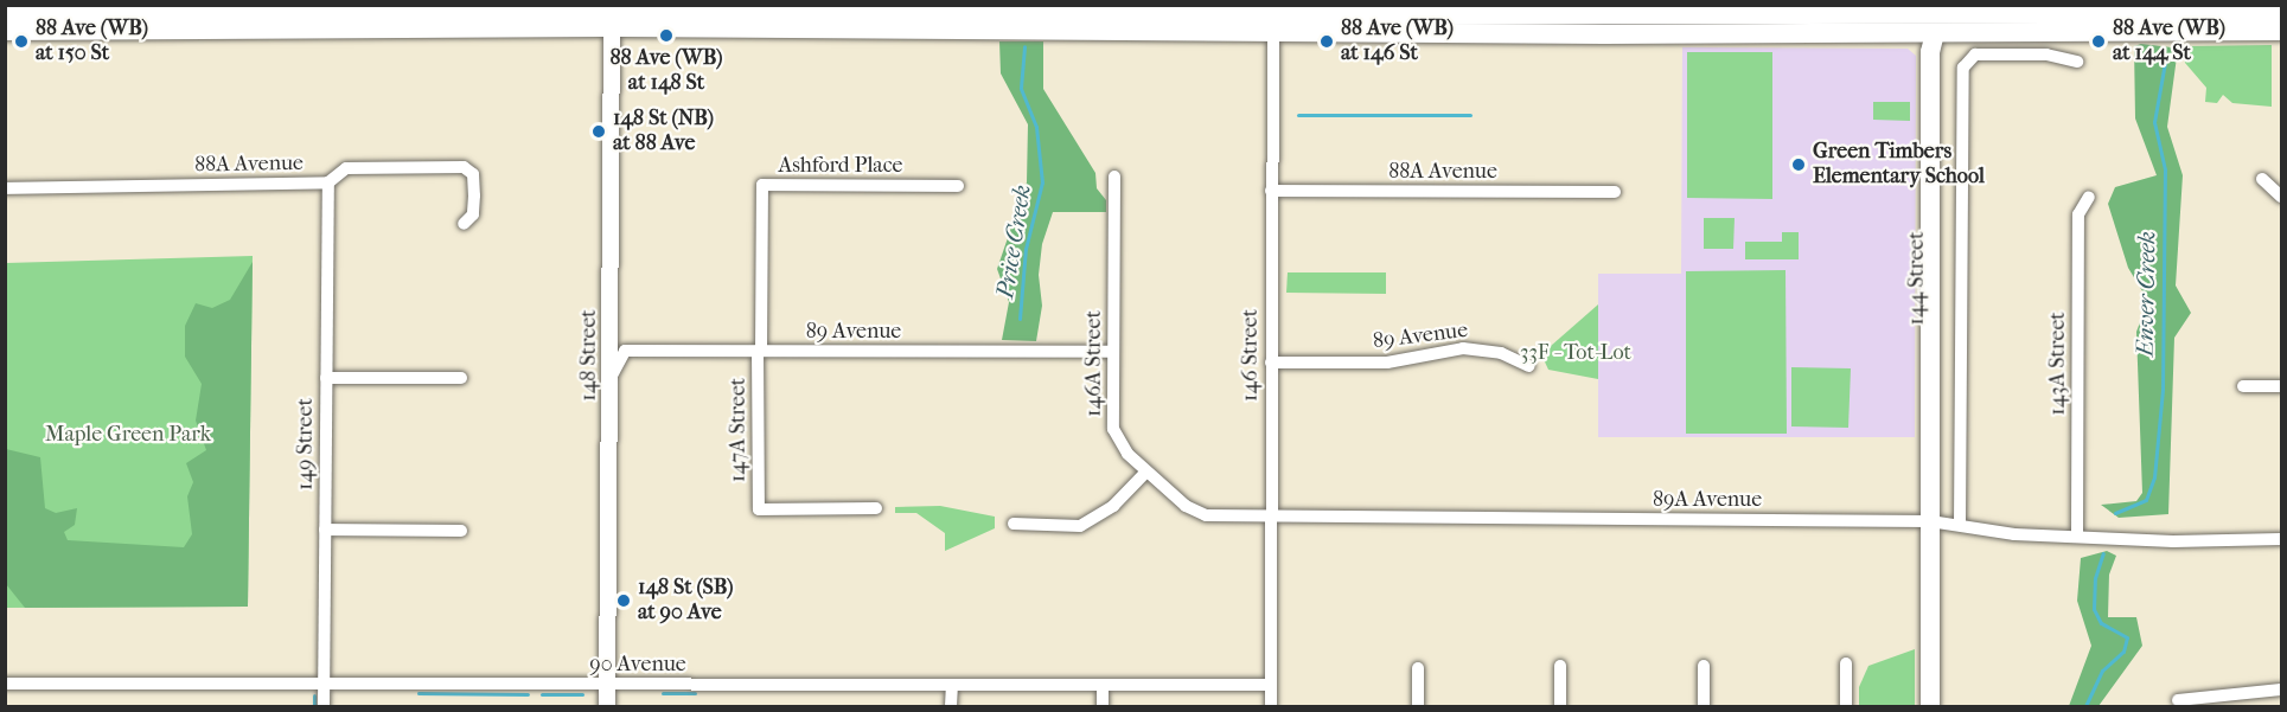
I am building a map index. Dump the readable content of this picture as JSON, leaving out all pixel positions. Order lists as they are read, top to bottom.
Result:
{
  "streets": {
    "main road": ["144 Street"],
    "street": [
      "88A Avenue",
      "Ashford Place",
      "89 Avenue",
      "148 Street",
      "146 Street",
      "146A Street",
      "143A Street",
      "147A Street",
      "149 Street",
      "89A Avenue",
      "90 Avenue"
    ]
  },
  "crossings": [
    ["88A Avenue", "146 Street"],
    ["88A Avenue", "149 Street"],
    ["Ashford Place", "89 Avenue"],
    ["Ashford Place", "147A Street"],
    ["144 Street", "89A Avenue"],
    ["89 Avenue", "148 Street"],
    ["89 Avenue", "146 Street"],
    ["89 Avenue", "146A Street"],
    ["89 Avenue", "147A Street"],
    ["148 Street", "90 Avenue"],
    ["146 Street", "89A Avenue"],
    ["146 Street", "90 Avenue"],
    ["146A Street", "89A Avenue"],
    ["143A Street", "89A Avenue"],
    ["149 Street", "90 Avenue"]
  ],
  "water": ["Price Creek", "Enver Creek"],
  "parks": ["33F - Tot-Lot", "Maple Green Park"],
  "places": [
    "88 Ave (WB) at 148 St",
    "88 Ave (WB) at 150 St",
    "88 Ave (WB) at 146 St",
    "88 Ave (WB) at 144 St",
    "148 St (NB) at 88 Ave",
    "Green Timbers Elementary School",
    "148 St (SB) at 90 Ave"
  ]
}
